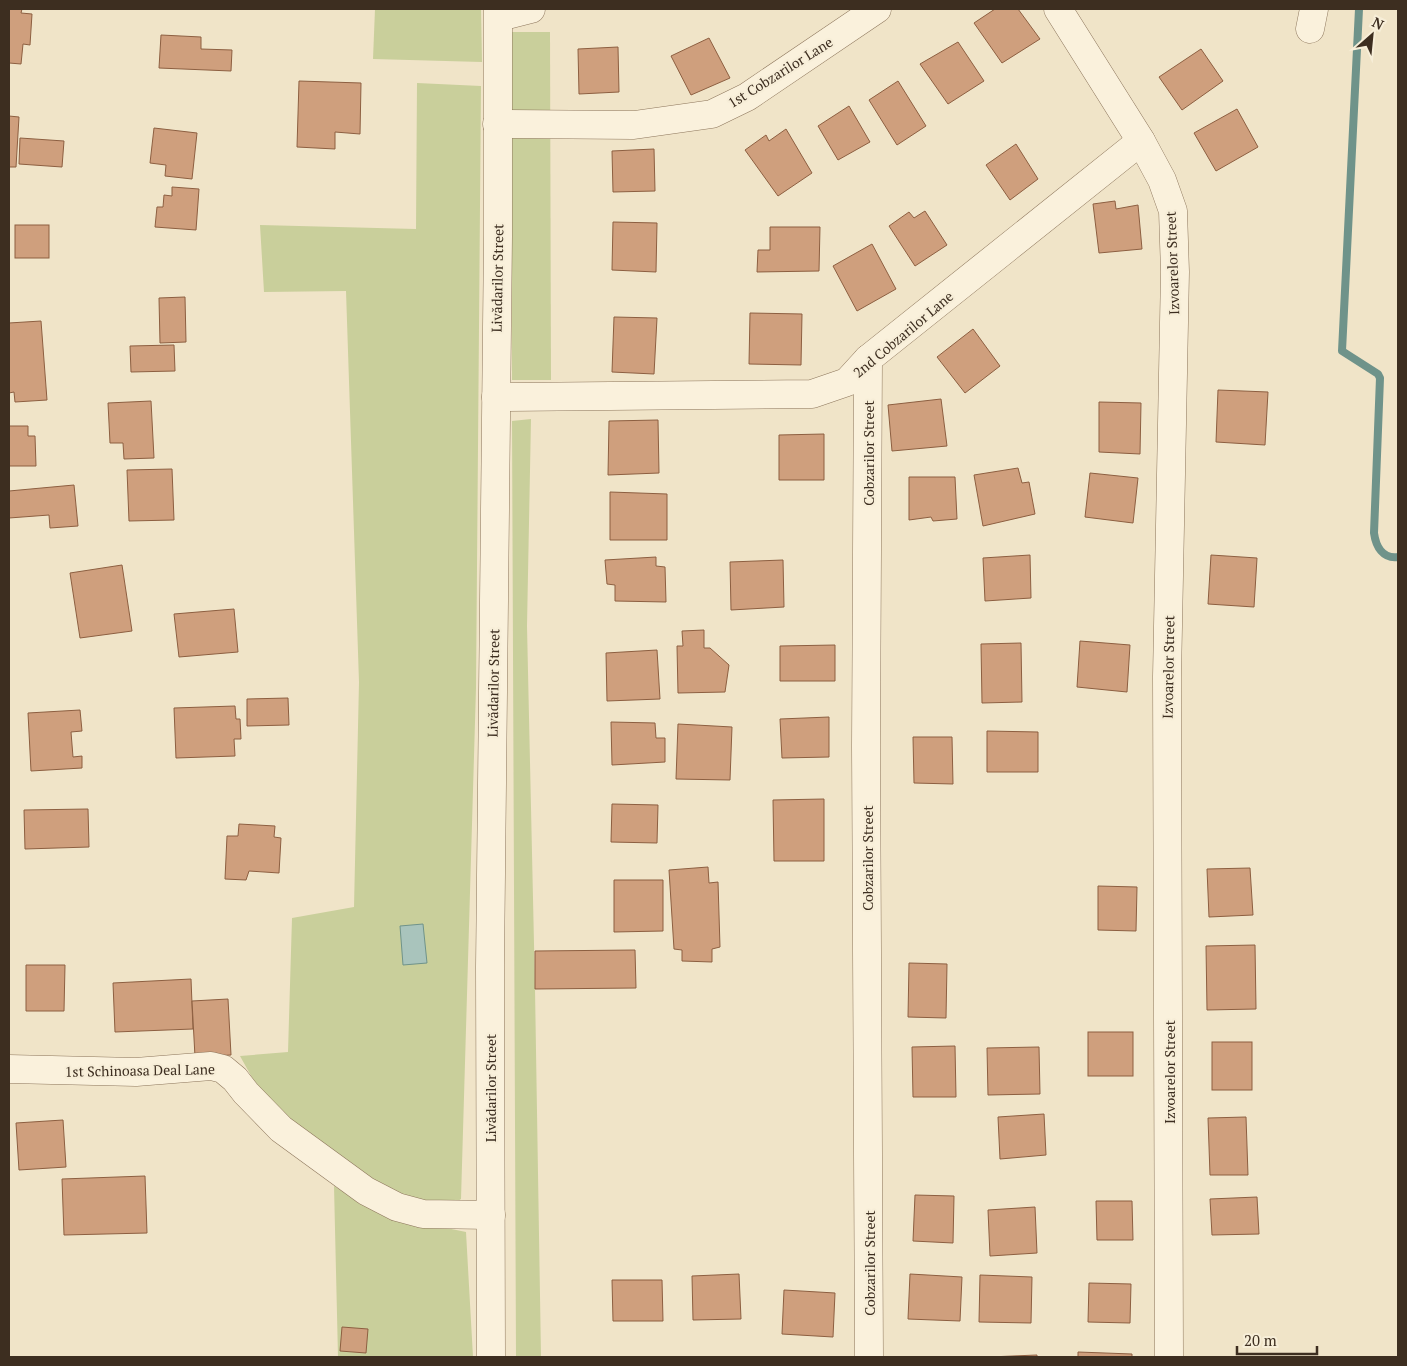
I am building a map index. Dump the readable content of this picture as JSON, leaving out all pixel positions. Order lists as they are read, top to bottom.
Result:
{
  "streets": {
    "street": [
      "1st Cobzarilor Lane",
      "Izvoarelor Street",
      "Livădarilor Street",
      "2nd Cobzarilor Lane",
      "Cobzarilor Street",
      "1st Schinoasa Deal Lane"
    ]
  },
  "crossings": [
    ["1st Cobzarilor Lane", "Livădarilor Street"],
    ["Izvoarelor Street", "2nd Cobzarilor Lane"],
    ["Livădarilor Street", "2nd Cobzarilor Lane"],
    ["Livădarilor Street", "1st Schinoasa Deal Lane"],
    ["2nd Cobzarilor Lane", "Cobzarilor Street"]
  ],
  "scale_bar": "20 m",
  "north": "top right"
}
